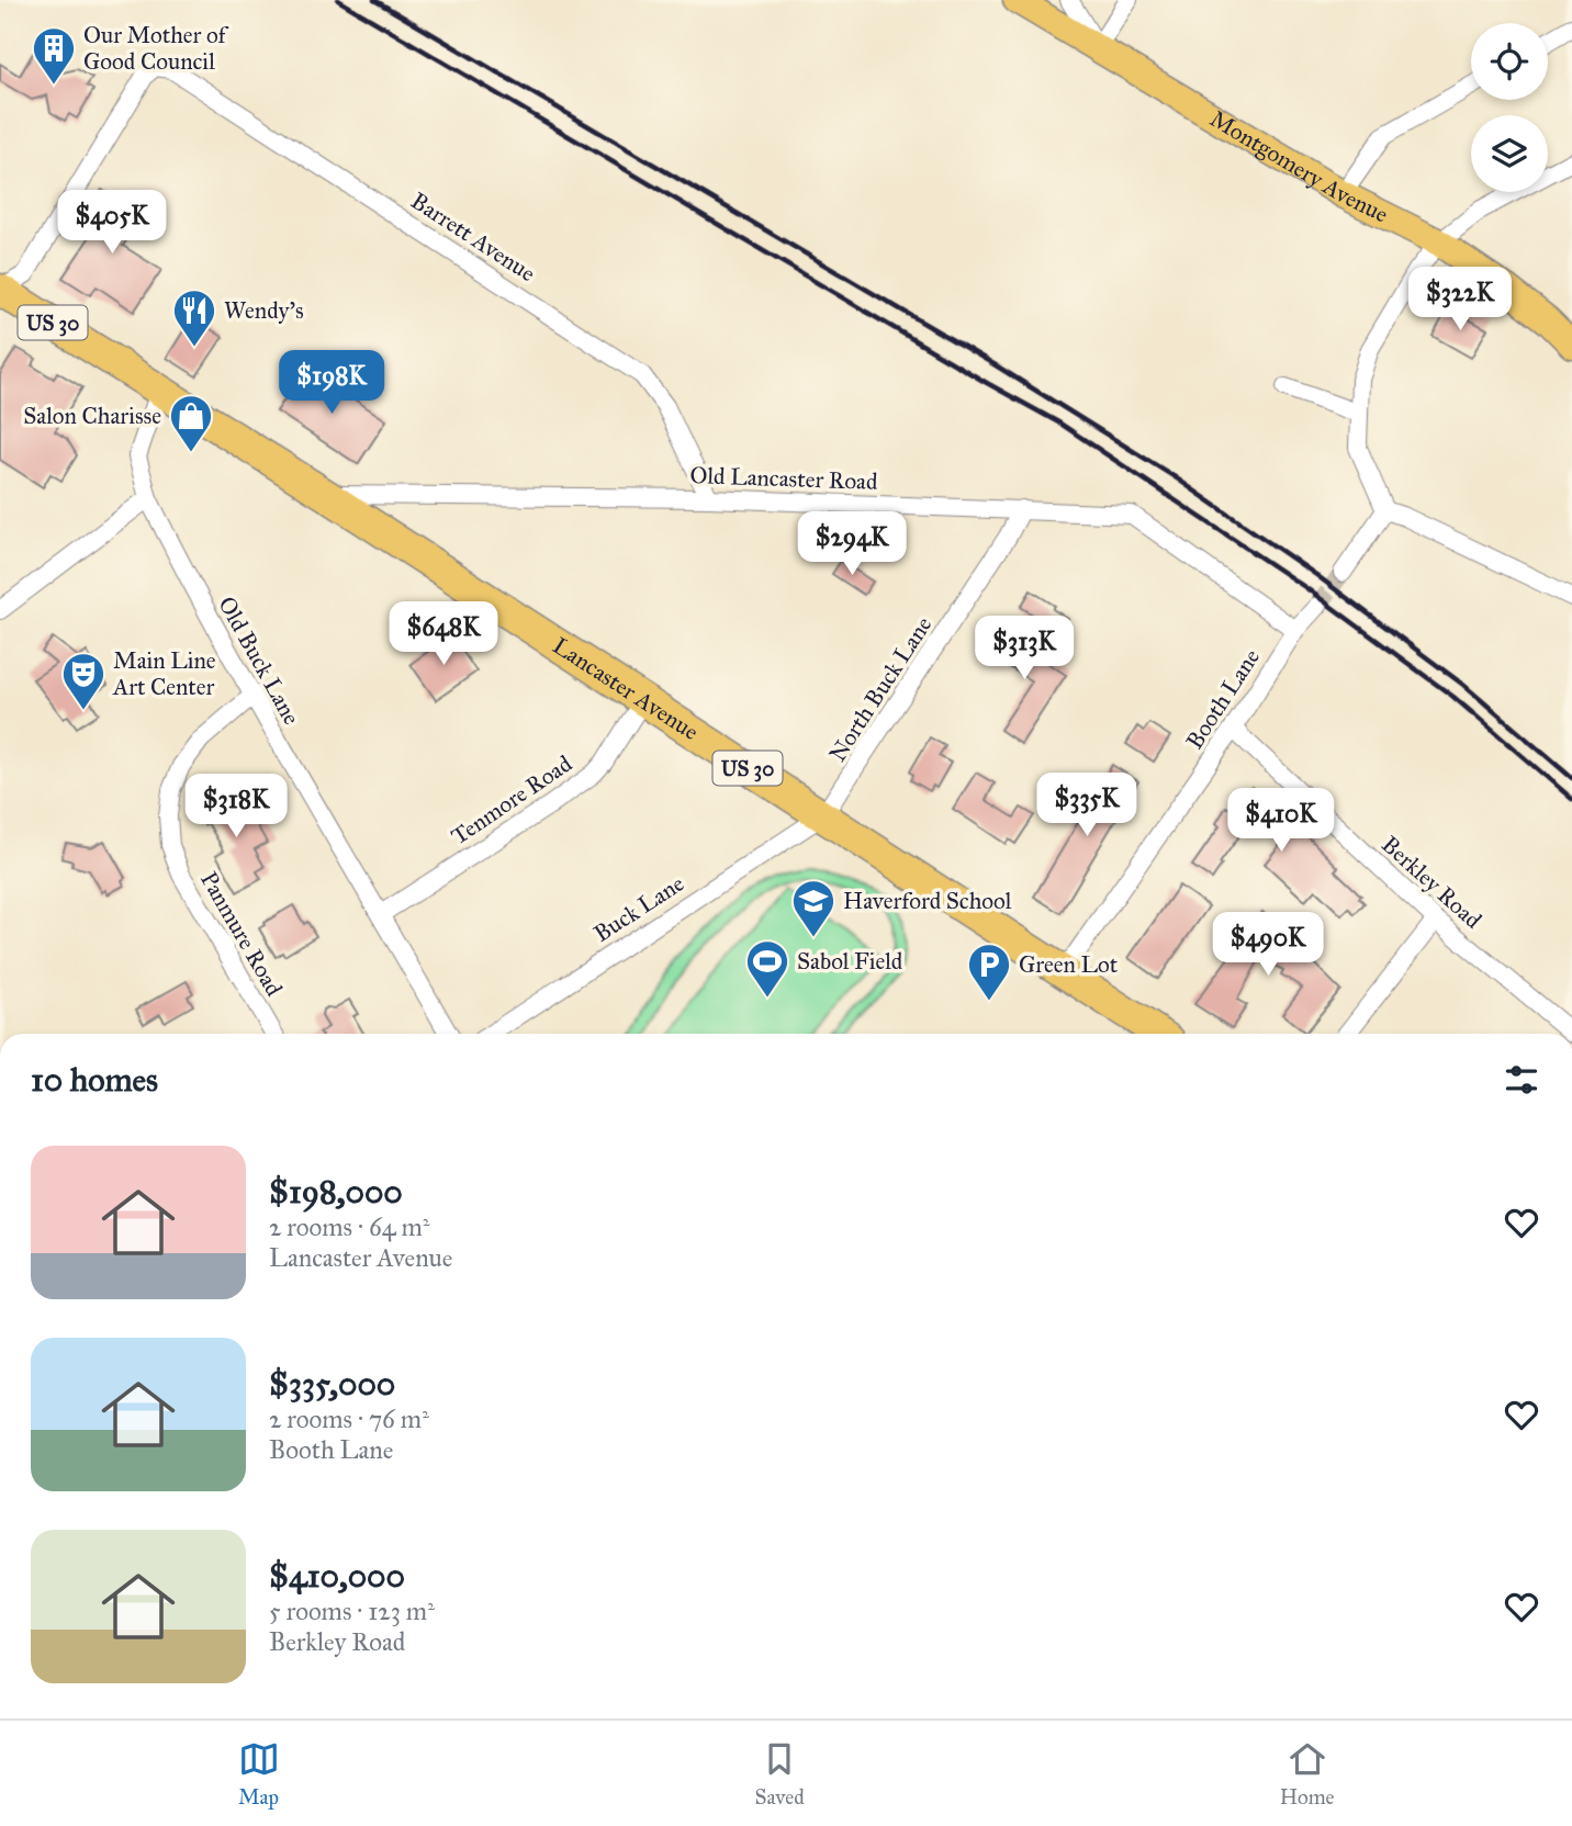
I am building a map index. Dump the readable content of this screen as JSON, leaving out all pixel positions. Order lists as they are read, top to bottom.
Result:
{
  "streets": {
    "highway": ["US 30", "Lancaster Avenue"],
    "main road": ["Montgomery Avenue"],
    "street": [
      "Barrett Avenue",
      "Old Lancaster Road",
      "Old Buck Lane",
      "North Buck Lane",
      "Booth Lane",
      "Tenmore Road",
      "Berkley Road",
      "Buck Lane",
      "Panmure Road"
    ]
  },
  "crossings": [
    ["Barrett Avenue", "Old Lancaster Road"],
    ["Barrett Avenue", "Lancaster Avenue"],
    ["Old Lancaster Road", "Lancaster Avenue"],
    ["Old Lancaster Road", "North Buck Lane"],
    ["Old Lancaster Road", "Booth Lane"],
    ["Old Buck Lane", "Lancaster Avenue"],
    ["Old Buck Lane", "Tenmore Road"],
    ["Old Buck Lane", "Panmure Road"],
    ["Lancaster Avenue", "North Buck Lane"],
    ["Lancaster Avenue", "Booth Lane"],
    ["Lancaster Avenue", "Tenmore Road"],
    ["Lancaster Avenue", "Buck Lane"],
    ["North Buck Lane", "Buck Lane"],
    ["Booth Lane", "Berkley Road"]
  ],
  "places": {
    "building": ["Our Mother of Good Council"],
    "restaurant": ["Wendy's"],
    "shop": ["Salon Charisse"],
    "theatre": ["Main Line Art Center"],
    "school or university": ["Haverford School"],
    "sports": ["Sabol Field"],
    "parking": ["Green Lot"]
  },
  "page": {
    "price": [
      "$405K",
      "$322K",
      "$198K",
      "$294K",
      "$648K",
      "$313K",
      "$335K",
      "$318K",
      "$410K",
      "$490K"
    ],
    "heading": "10 homes",
    "list": [
      {
        "name": "$198,000",
        "note": "2 rooms · 64 m² · Lancaster Avenue"
      },
      {
        "name": "$335,000",
        "note": "2 rooms · 76 m² · Booth Lane"
      },
      {
        "name": "$410,000",
        "note": "5 rooms · 123 m² · Berkley Road"
      }
    ],
    "tabs": ["Map", "Saved", "Home"]
  }
}
